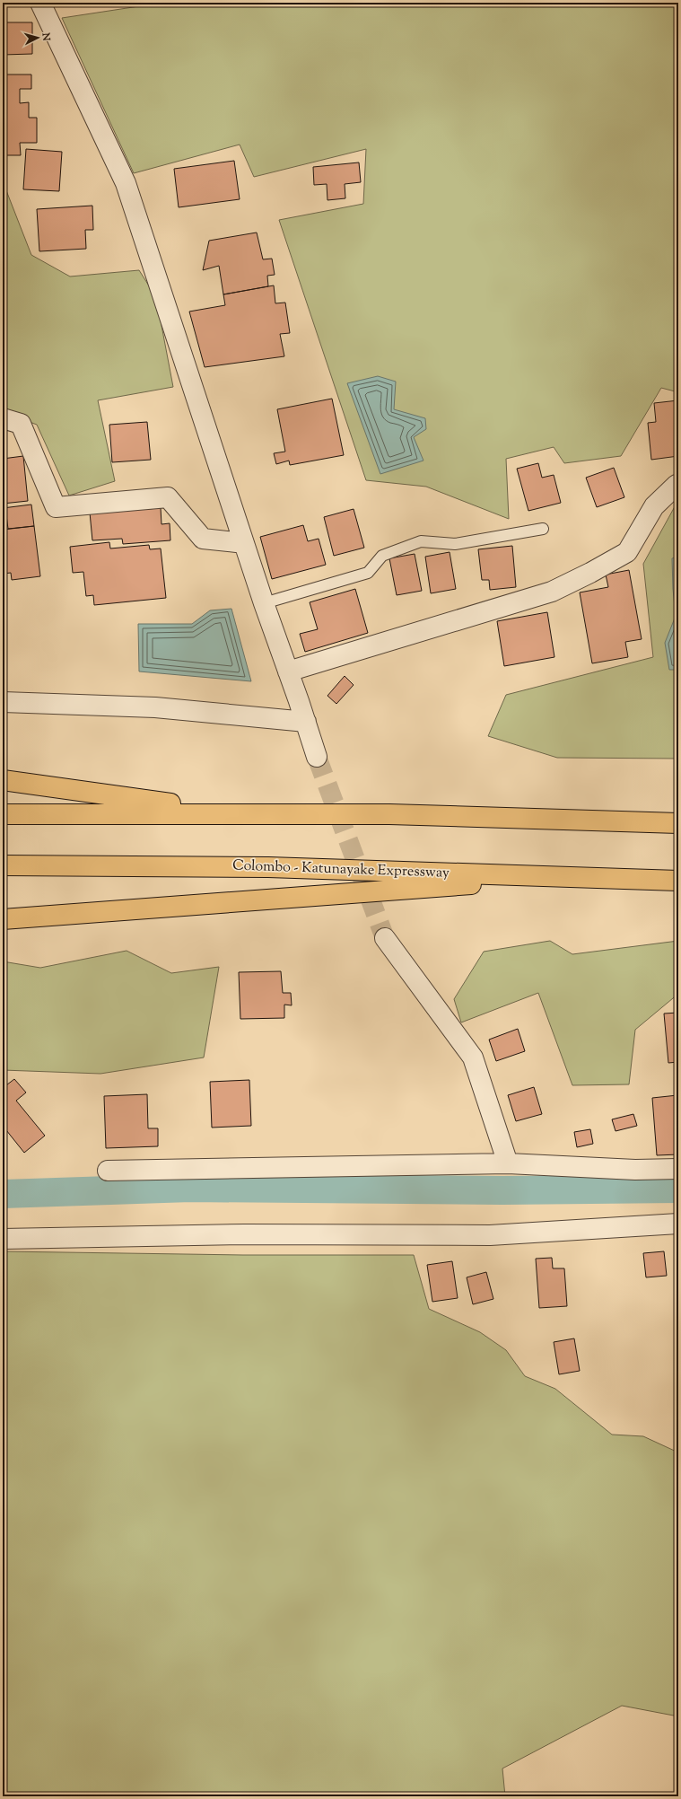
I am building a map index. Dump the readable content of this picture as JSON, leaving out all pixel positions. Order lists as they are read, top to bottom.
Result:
{
  "streets": {
    "highway": ["Colombo - Katunayake Expressway"]
  },
  "north": "right"
}
